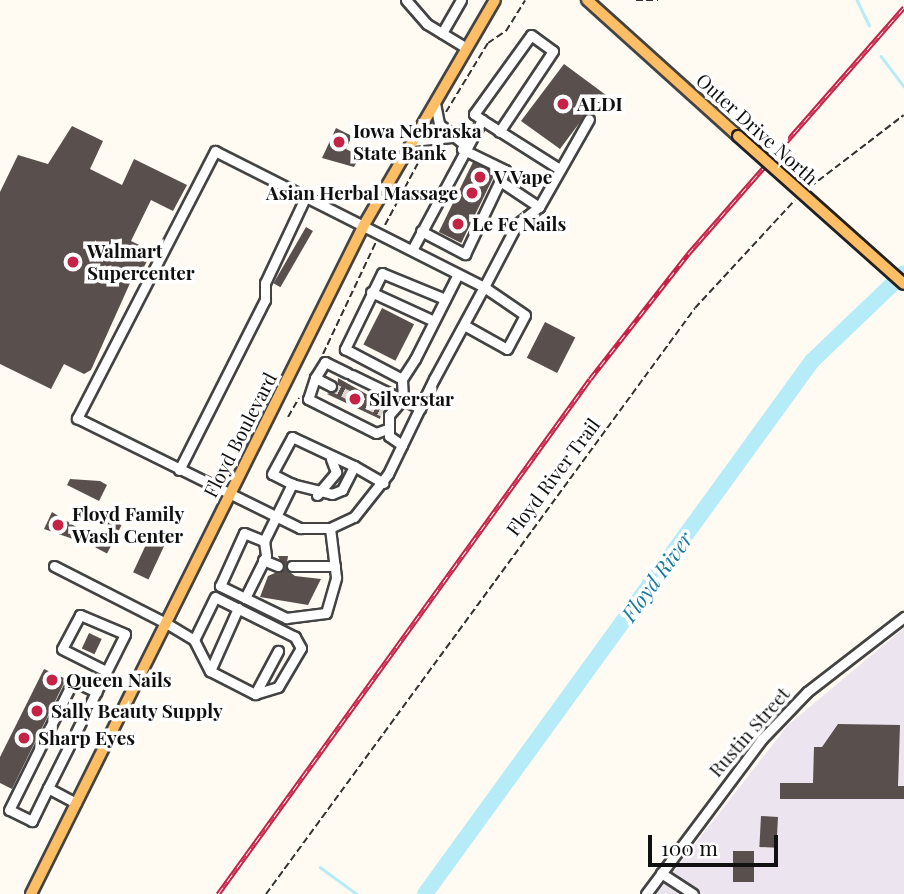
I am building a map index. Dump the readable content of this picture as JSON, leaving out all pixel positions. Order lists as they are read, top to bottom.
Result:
{
  "streets": {
    "main road": ["Outer Drive North", "Floyd Boulevard"],
    "street": ["Rustin Street"],
    "path": ["Floyd River Trail"]
  },
  "water": ["Floyd River"],
  "places": [
    "ALDI",
    "Iowa Nebraska State Bank",
    "V Vape",
    "Asian Herbal Massage",
    "Le Fe Nails",
    "Walmart Supercenter",
    "Silverstar",
    "Floyd Family Wash Center",
    "Queen Nails",
    "Sally Beauty Supply",
    "Sharp Eyes"
  ],
  "scale_bar": "100 m"
}
